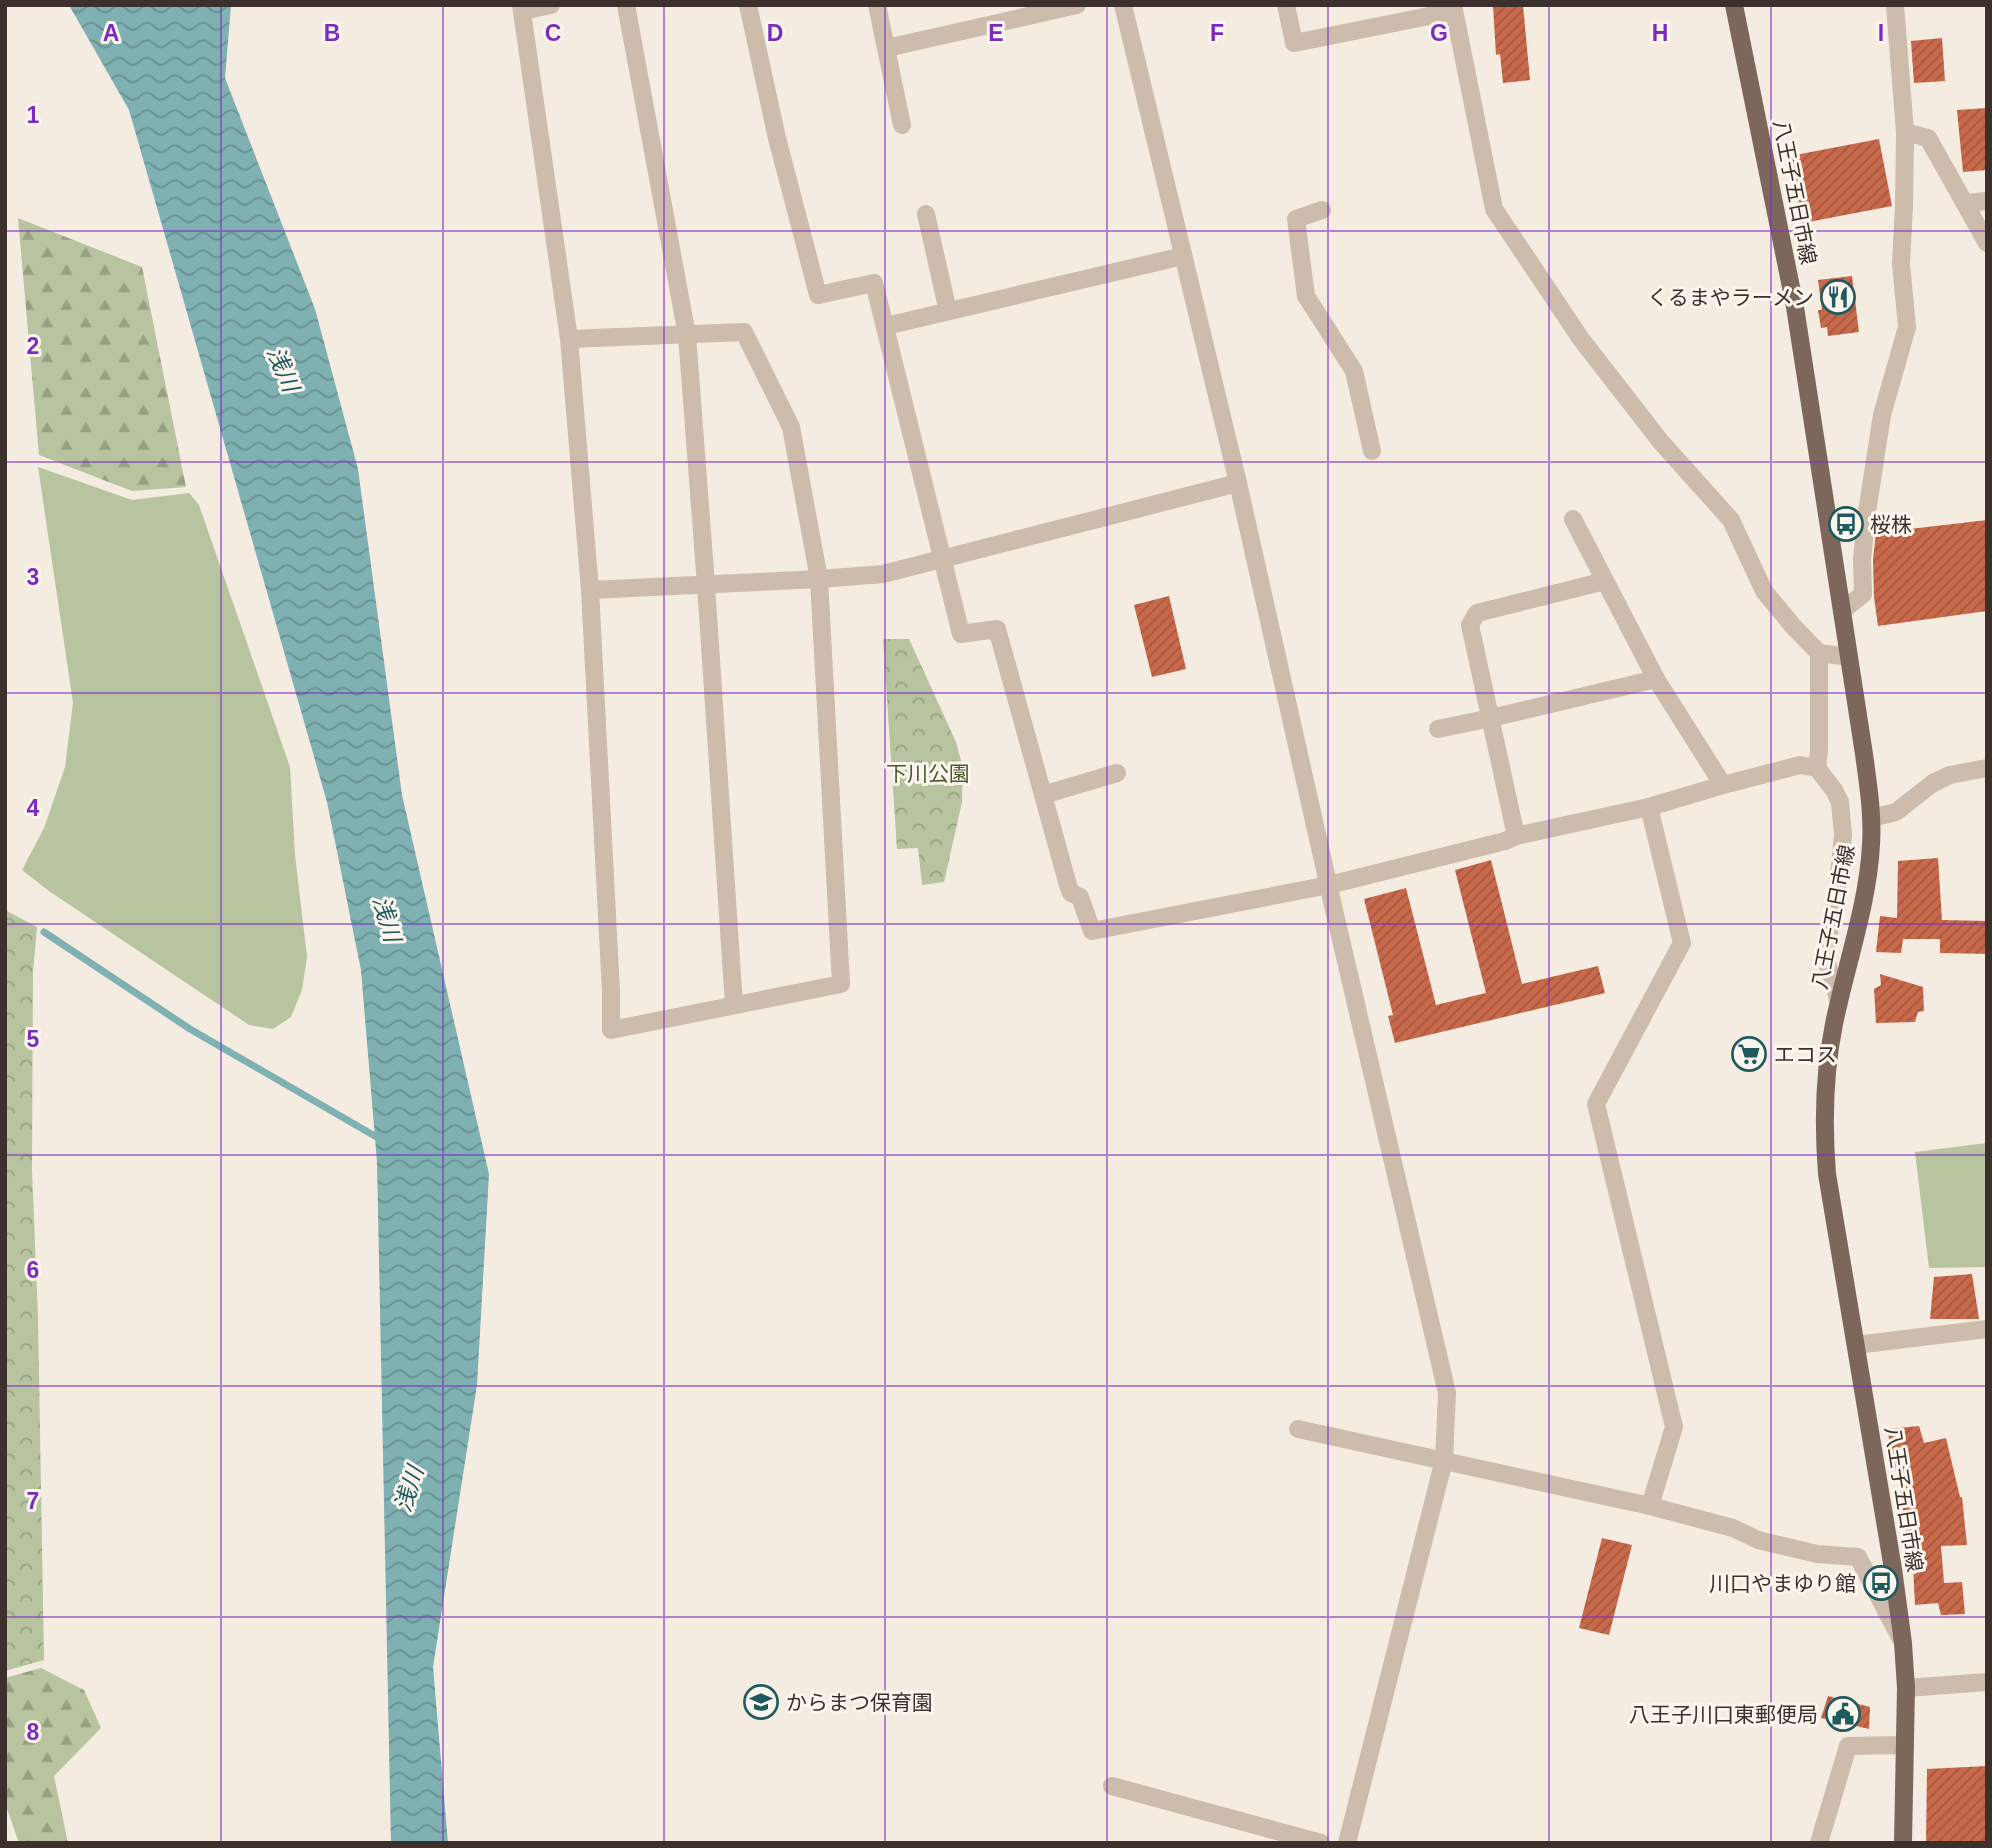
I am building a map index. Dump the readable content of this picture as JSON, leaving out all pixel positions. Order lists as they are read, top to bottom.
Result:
{
  "streets": {
    "main road": ["八王子五日市線"]
  },
  "water": ["浅川"],
  "parks": ["下川公園"],
  "places": {
    "restaurant": ["くるまやラーメン"],
    "bus stop": ["桜株", "川口やまゆり館"],
    "supermarket": ["エコス"],
    "school or university": ["からまつ保育園"],
    "public building": ["八王子川口東郵便局"]
  },
  "grid": {
    "columns": [
      "A",
      "B",
      "C",
      "D",
      "E",
      "F",
      "G",
      "H",
      "I"
    ],
    "rows": [
      "1",
      "2",
      "3",
      "4",
      "5",
      "6",
      "7",
      "8"
    ]
  }
}
